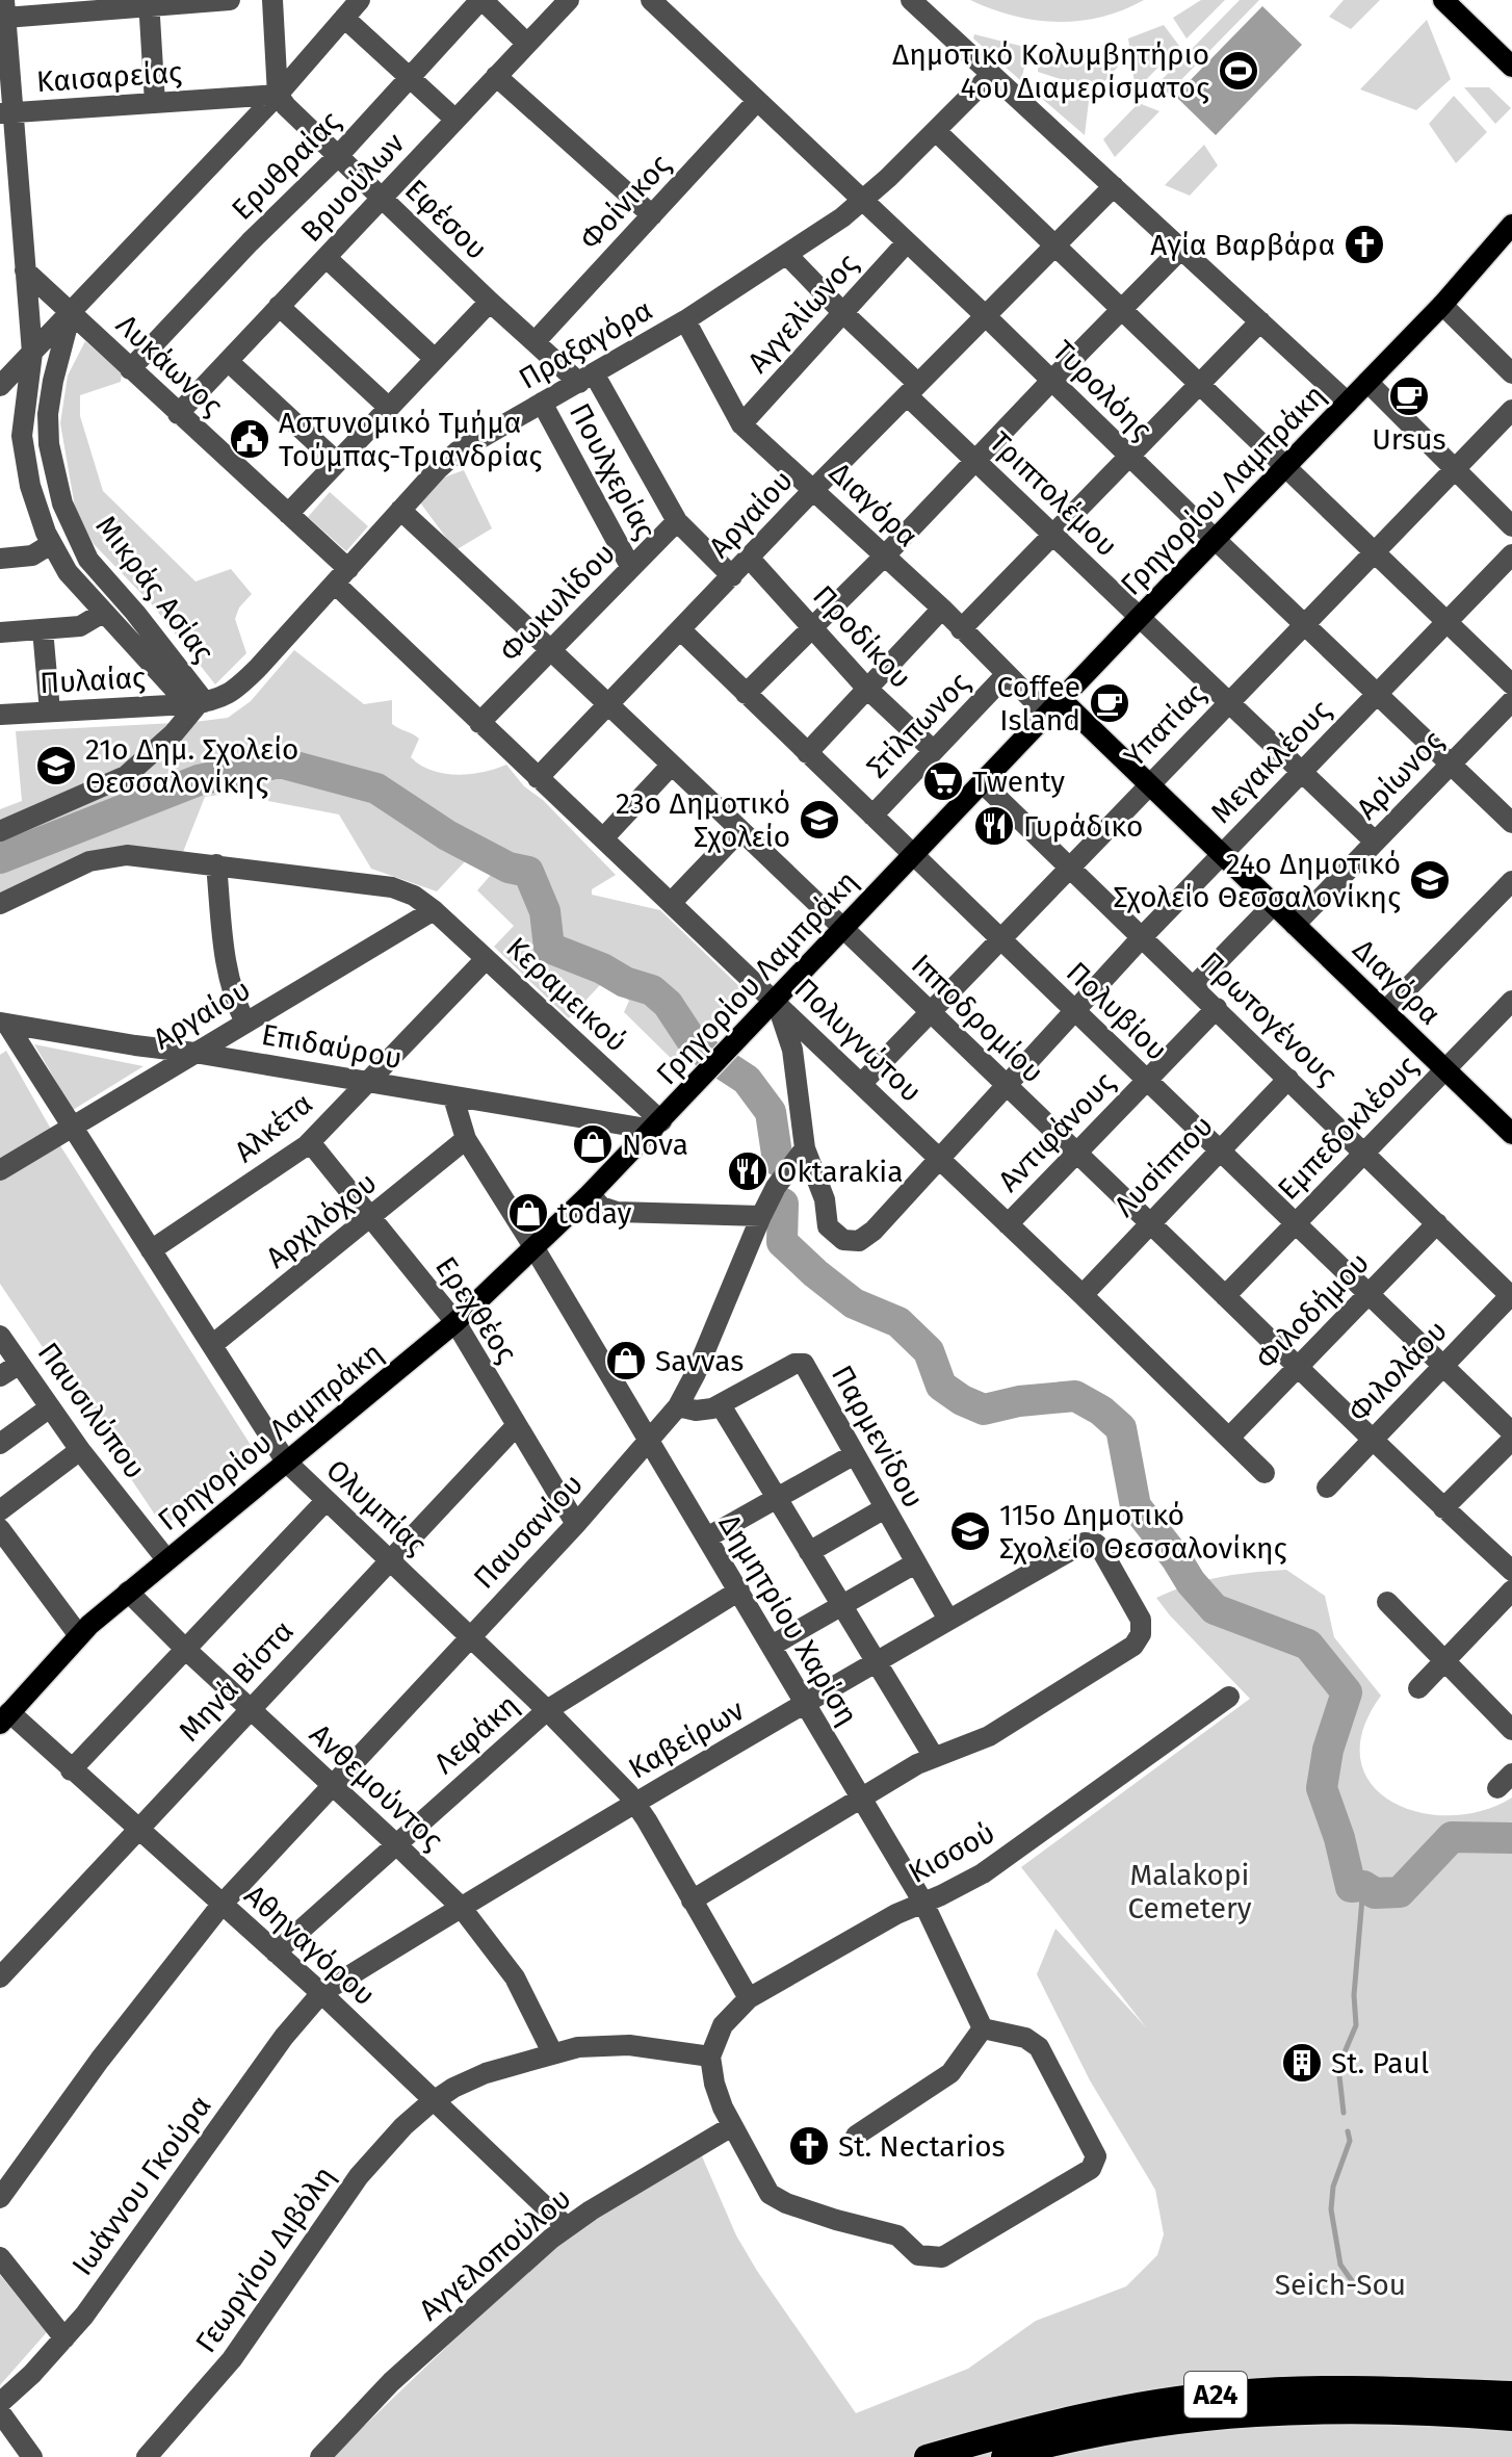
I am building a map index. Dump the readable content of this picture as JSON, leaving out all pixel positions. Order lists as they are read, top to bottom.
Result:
{
  "streets": {
    "highway": ["Α24"],
    "main road": ["Γρηγορίου Λαμπράκη", "Διαγόρα"],
    "street": [
      "Καισαρείας",
      "Ερυθραίας",
      "Βρυούλων",
      "Φοίνικος",
      "Εφέσου",
      "Αγγελίωνος",
      "Πραξαγόρα",
      "Λυκάωνος",
      "Τυρολόης",
      "Πουλχερίας",
      "Τριπτολέμου",
      "Αργαίου",
      "Μικράς Ασίας",
      "Φωκυλίδου",
      "Προδίκου",
      "Πυλαίας",
      "Στίλπωνος",
      "Υπατίας",
      "Μεγακλέους",
      "Αρίωνος",
      "Κεραμεικού",
      "Πολυβίου",
      "Ιπποδρομίου",
      "Πρωτογένους",
      "Πολυγνώτου",
      "Επιδαύρου",
      "Αλκέτα",
      "Εμπεδοκλέους",
      "Αντιφάνους",
      "Λυσίππου",
      "Αρχιλόχου",
      "Ερεχθέος",
      "Φιλοδήμου",
      "Φιλολάου",
      "Παυσιλύπου",
      "Παρμενίδου",
      "Ολυμπίας",
      "Παυσανίου",
      "Δημητρίου Χαρίση",
      "Μηνά Βίστα",
      "Λεφάκη",
      "Καβείρων",
      "Ανθεμούντος",
      "Κισσού",
      "Αθηναγόρου",
      "Ιωάννου Γκούρα",
      "Αγγελοπούλου",
      "Γεωργίου Διβόλη"
    ]
  },
  "crossings": [
    ["Καισαρείας", "Εφέσου"],
    ["Καισαρείας", "Μικράς Ασίας"],
    ["Ερυθραίας", "Εφέσου"],
    ["Ερυθραίας", "Λυκάωνος"],
    ["Βρυούλων", "Εφέσου"],
    ["Βρυούλων", "Λυκάωνος"],
    ["Φοίνικος", "Εφέσου"],
    ["Φοίνικος", "Τυρολόης"],
    ["Εφέσου", "Πραξαγόρα"],
    ["Αγγελίωνος", "Τυρολόης"],
    ["Αγγελίωνος", "Τριπτολέμου"],
    ["Αγγελίωνος", "Διαγόρα"],
    ["Πραξαγόρα", "Λυκάωνος"],
    ["Πραξαγόρα", "Τυρολόης"],
    ["Πραξαγόρα", "Πουλχερίας"],
    ["Πραξαγόρα", "Τριπτολέμου"],
    ["Πραξαγόρα", "Διαγόρα"],
    ["Πραξαγόρα", "Μικράς Ασίας"],
    ["Πραξαγόρα", "Πυλαίας"],
    ["Πραξαγόρα", "Ιπποδρομίου"],
    ["Πραξαγόρα", "Πολυγνώτου"],
    ["Λυκάωνος", "Μικράς Ασίας"],
    ["Λυκάωνος", "Πολυγνώτου"],
    ["Τυρολόης", "Γρηγορίου Λαμπράκη"],
    ["Τυρολόης", "Αργαίου"],
    ["Τυρολόης", "Υπατίας"],
    ["Τυρολόης", "Μεγακλέους"],
    ["Τυρολόης", "Αρίωνος"],
    ["Πουλχερίας", "Φωκυλίδου"],
    ["Γρηγορίου Λαμπράκη", "Τριπτολέμου"],
    ["Γρηγορίου Λαμπράκη", "Διαγόρα"],
    ["Γρηγορίου Λαμπράκη", "Κεραμεικού"],
    ["Γρηγορίου Λαμπράκη", "Πολυβίου"],
    ["Γρηγορίου Λαμπράκη", "Ιπποδρομίου"],
    ["Γρηγορίου Λαμπράκη", "Πρωτογένους"],
    ["Γρηγορίου Λαμπράκη", "Πολυγνώτου"],
    ["Γρηγορίου Λαμπράκη", "Επιδαύρου"],
    ["Γρηγορίου Λαμπράκη", "Ερεχθέος"],
    ["Γρηγορίου Λαμπράκη", "Παυσιλύπου"],
    ["Γρηγορίου Λαμπράκη", "Ολυμπίας"],
    ["Γρηγορίου Λαμπράκη", "Δημητρίου Χαρίση"],
    ["Γρηγορίου Λαμπράκη", "Ανθεμούντος"],
    ["Γρηγορίου Λαμπράκη", "Αθηναγόρου"],
    ["Τριπτολέμου", "Αργαίου"],
    ["Τριπτολέμου", "Υπατίας"],
    ["Τριπτολέμου", "Μεγακλέους"],
    ["Τριπτολέμου", "Αρίωνος"],
    ["Διαγόρα", "Αργαίου"],
    ["Διαγόρα", "Στίλπωνος"],
    ["Διαγόρα", "Υπατίας"],
    ["Διαγόρα", "Μεγακλέους"],
    ["Διαγόρα", "Αρίωνος"],
    ["Διαγόρα", "Εμπεδοκλέους"],
    ["Αργαίου", "Προδίκου"],
    ["Αργαίου", "Κεραμεικού"],
    ["Αργαίου", "Πολυβίου"],
    ["Αργαίου", "Ιπποδρομίου"],
    ["Αργαίου", "Πολυγνώτου"],
    ["Αργαίου", "Επιδαύρου"],
    ["Αργαίου", "Ολυμπίας"],
    ["Μικράς Ασίας", "Πυλαίας"],
    ["Φωκυλίδου", "Ιπποδρομίου"],
    ["Φωκυλίδου", "Πολυγνώτου"],
    ["Προδίκου", "Στίλπωνος"],
    ["Στίλπωνος", "Πολυβίου"],
    ["Υπατίας", "Πολυβίου"],
    ["Υπατίας", "Ιπποδρομίου"],
    ["Υπατίας", "Πρωτογένους"],
    ["Υπατίας", "Πολυγνώτου"],
    ["Μεγακλέους", "Πολυβίου"],
    ["Μεγακλέους", "Ιπποδρομίου"],
    ["Μεγακλέους", "Πρωτογένους"],
    ["Μεγακλέους", "Πολυγνώτου"],
    ["Μεγακλέους", "Παυσανίου"],
    ["Κεραμεικού", "Επιδαύρου"],
    ["Κεραμεικού", "Αλκέτα"],
    ["Πολυβίου", "Εμπεδοκλέους"],
    ["Πολυβίου", "Αντιφάνους"],
    ["Πολυβίου", "Λυσίππου"],
    ["Πολυβίου", "Φιλοδήμου"],
    ["Πολυβίου", "Φιλολάου"],
    ["Ιπποδρομίου", "Εμπεδοκλέους"],
    ["Ιπποδρομίου", "Αντιφάνους"],
    ["Ιπποδρομίου", "Λυσίππου"],
    ["Ιπποδρομίου", "Φιλοδήμου"],
    ["Ιπποδρομίου", "Φιλολάου"],
    ["Πρωτογένους", "Εμπεδοκλέους"],
    ["Πρωτογένους", "Αντιφάνους"],
    ["Πρωτογένους", "Λυσίππου"],
    ["Πρωτογένους", "Φιλοδήμου"],
    ["Πρωτογένους", "Φιλολάου"],
    ["Πολυγνώτου", "Αντιφάνους"],
    ["Πολυγνώτου", "Λυσίππου"],
    ["Πολυγνώτου", "Φιλοδήμου"],
    ["Επιδαύρου", "Αλκέτα"],
    ["Επιδαύρου", "Ολυμπίας"],
    ["Επιδαύρου", "Δημητρίου Χαρίση"],
    ["Αλκέτα", "Ερεχθέος"],
    ["Αλκέτα", "Ολυμπίας"],
    ["Αρχιλόχου", "Ερεχθέος"],
    ["Αρχιλόχου", "Ολυμπίας"],
    ["Αρχιλόχου", "Δημητρίου Χαρίση"],
    ["Ερεχθέος", "Παυσανίου"],
    ["Ερεχθέος", "Μηνά Βίστα"],
    ["Παρμενίδου", "Καβείρων"],
    ["Ολυμπίας", "Παυσανίου"],
    ["Ολυμπίας", "Μηνά Βίστα"],
    ["Ολυμπίας", "Λεφάκη"],
    ["Ολυμπίας", "Καβείρων"],
    ["Ολυμπίας", "Κισσού"],
    ["Παυσανίου", "Δημητρίου Χαρίση"],
    ["Παυσανίου", "Ανθεμούντος"],
    ["Παυσανίου", "Αθηναγόρου"],
    ["Δημητρίου Χαρίση", "Λεφάκη"],
    ["Δημητρίου Χαρίση", "Καβείρων"],
    ["Δημητρίου Χαρίση", "Κισσού"],
    ["Μηνά Βίστα", "Ανθεμούντος"],
    ["Μηνά Βίστα", "Αθηναγόρου"],
    ["Λεφάκη", "Ανθεμούντος"],
    ["Λεφάκη", "Αθηναγόρου"],
    ["Καβείρων", "Ανθεμούντος"],
    ["Καβείρων", "Αθηναγόρου"],
    ["Καβείρων", "Ιωάννου Γκούρα"],
    ["Ανθεμούντος", "Γεωργίου Διβόλη"],
    ["Κισσού", "Γεωργίου Διβόλη"],
    ["Αθηναγόρου", "Ιωάννου Γκούρα"],
    ["Αθηναγόρου", "Αγγελοπούλου"],
    ["Αθηναγόρου", "Γεωργίου Διβόλη"]
  ],
  "parks": ["Malakopi Cemetery", "Seich-Sou"],
  "places": {
    "sports": ["Δημοτικό Κολυμβητήριο 4ου Διαμερίσματος"],
    "church": ["Αγία Βαρβάρα", "St. Nectarios"],
    "cafe": ["Ursus", "Coffee Island"],
    "public building": ["Αστυνομικό Τμήμα Τούμπας-Τριανδρίας"],
    "school or university": [
      "21ο Δημ. Σχολείο Θεσσαλονίκης",
      "23ο Δημοτικό Σχολείο",
      "24ο Δημοτικό Σχολείο Θεσσαλονίκης",
      "115o Δημοτικό Σχολείο Θεσσαλονίκης"
    ],
    "supermarket": ["Twenty"],
    "restaurant": ["Γυράδικο", "Oktarakia"],
    "shop": ["Nova", "today", "Savvas"],
    "building": ["St. Paul"]
  }
}
